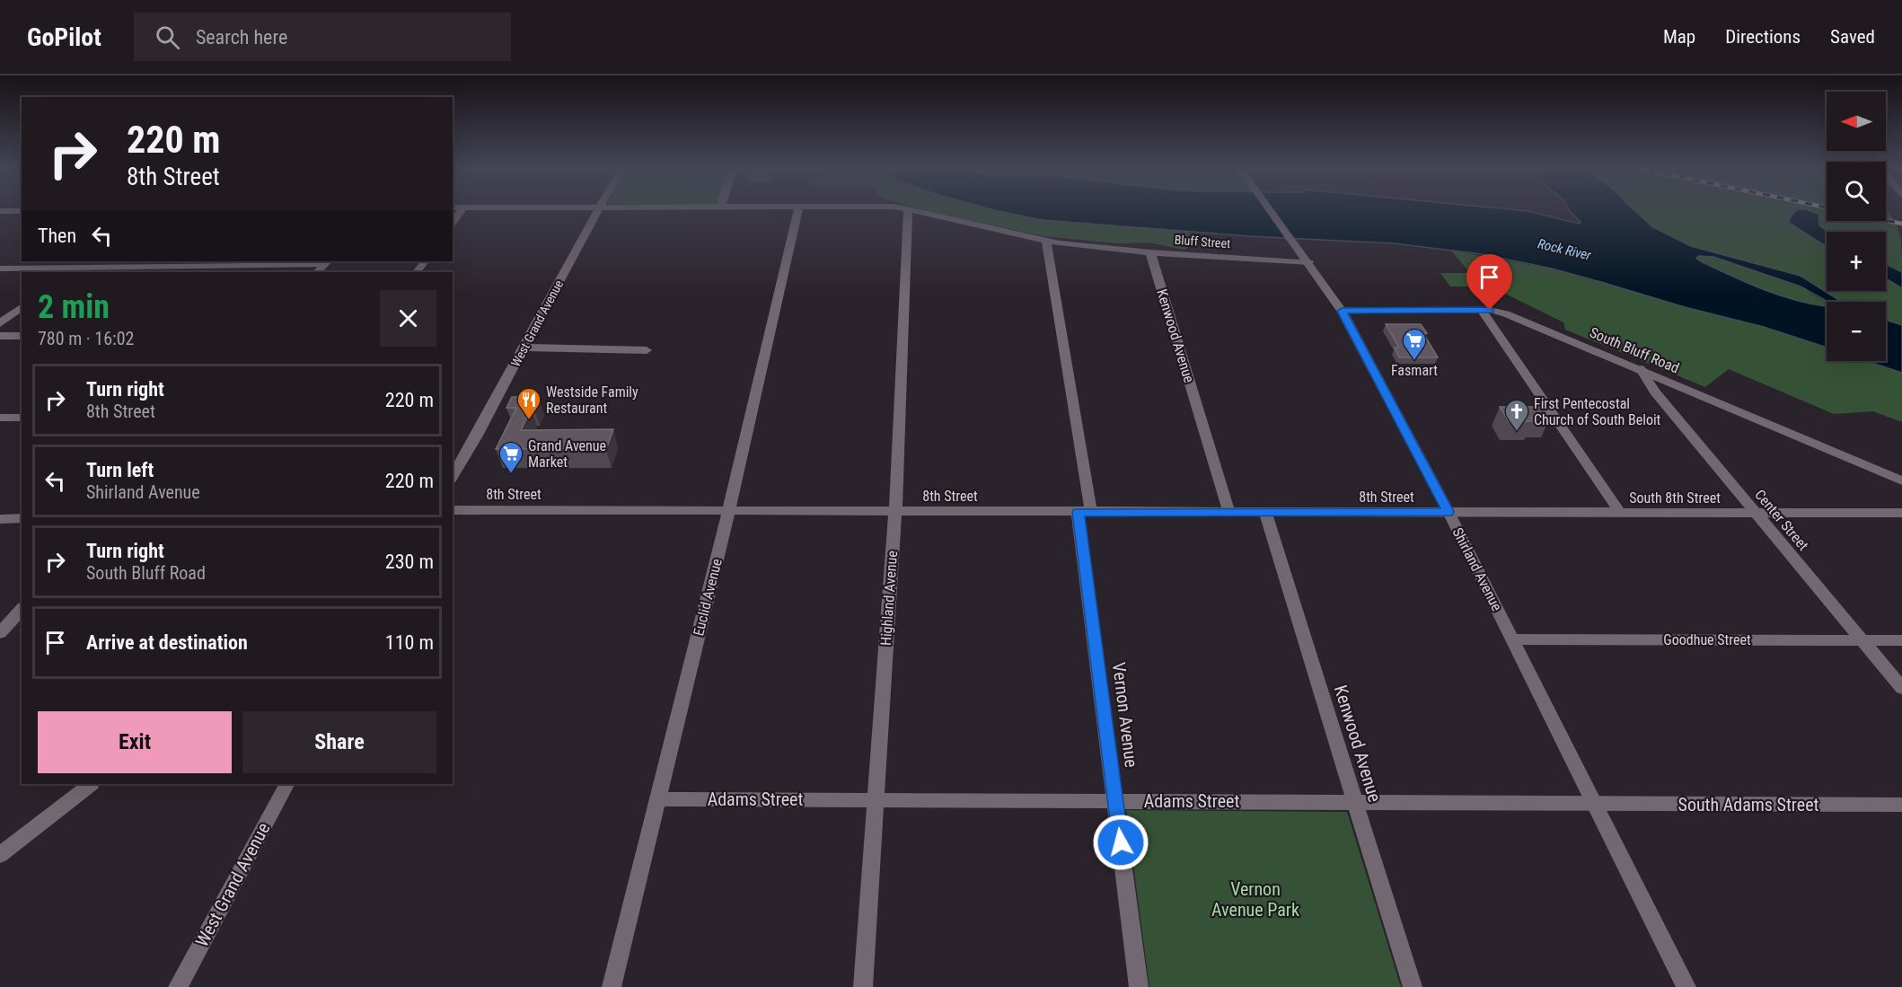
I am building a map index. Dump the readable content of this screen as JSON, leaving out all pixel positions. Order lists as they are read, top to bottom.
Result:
{
  "streets": {
    "street": [
      "Bluff Street",
      "West Grand Avenue",
      "Kenwood Avenue",
      "South Bluff Road",
      "8th Street",
      "South 8th Street",
      "Center Street",
      "Shirland Avenue",
      "Euclid Avenue",
      "Highland Avenue",
      "Goodhue Street",
      "Vernon Avenue",
      "Adams Street",
      "South Adams Street"
    ]
  },
  "crossings": [
    ["Bluff Street", "Kenwood Avenue"],
    ["Bluff Street", "Shirland Avenue"],
    ["Bluff Street", "Vernon Avenue"],
    ["Kenwood Avenue", "8th Street"],
    ["Kenwood Avenue", "Adams Street"],
    ["South Bluff Road", "Center Street"],
    ["South Bluff Road", "Shirland Avenue"],
    ["8th Street", "South 8th Street"],
    ["8th Street", "Shirland Avenue"],
    ["8th Street", "Euclid Avenue"],
    ["8th Street", "Highland Avenue"],
    ["8th Street", "Vernon Avenue"],
    ["South 8th Street", "Center Street"],
    ["South 8th Street", "Shirland Avenue"],
    ["Center Street", "Goodhue Street"],
    ["Shirland Avenue", "Goodhue Street"],
    ["Shirland Avenue", "Adams Street"],
    ["Shirland Avenue", "South Adams Street"],
    ["Euclid Avenue", "Adams Street"],
    ["Highland Avenue", "Adams Street"],
    ["Vernon Avenue", "Adams Street"],
    ["Adams Street", "South Adams Street"]
  ],
  "water": ["Rock River"],
  "parks": ["Vernon Avenue Park"],
  "places": {
    "supermarket": ["Fasmart", "Grand Avenue Market"],
    "restaurant": ["Westside Family Restaurant"],
    "church": ["First Pentecostal Church of South Beloit"]
  },
  "north": "left",
  "page": {
    "header": "GoPilot",
    "search": "Search here",
    "nav": ["Map", "Directions", "Saved"],
    "map_buttons": ["+", "−"],
    "turn": ["220 m", "8th Street"],
    "then": "Then",
    "heading": ["2 min", "780 m · 16:02"],
    "list": [
      {
        "name": "Turn right",
        "note": "8th Street",
        "value": "220 m"
      },
      {
        "name": "Turn left",
        "note": "Shirland Avenue",
        "value": "220 m"
      },
      {
        "name": "Turn right",
        "note": "South Bluff Road",
        "value": "230 m"
      },
      {
        "name": "Arrive at destination",
        "value": "110 m"
      }
    ],
    "buttons": ["Exit", "Share"]
  }
}
